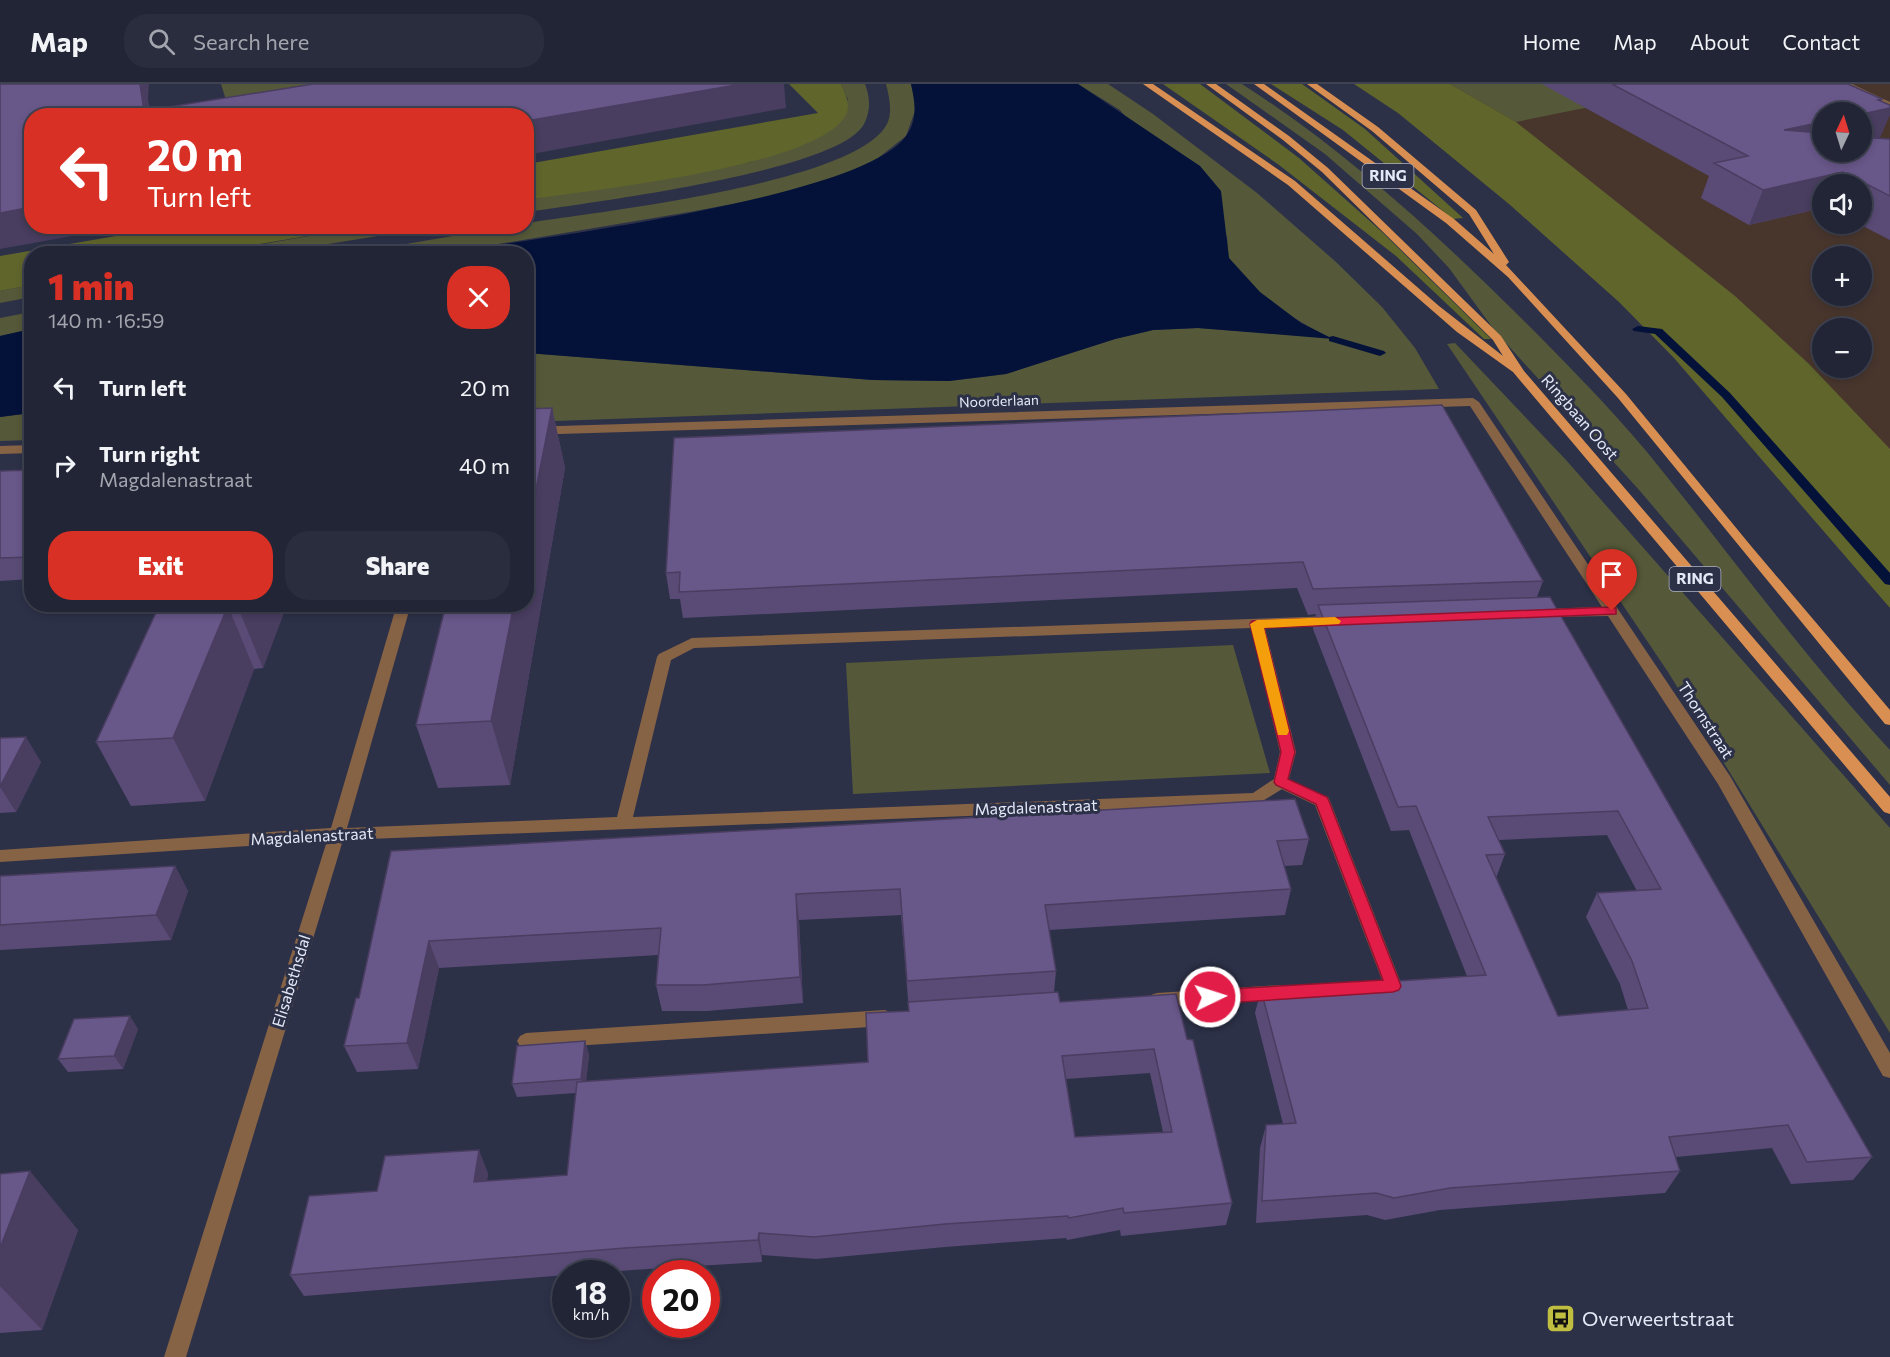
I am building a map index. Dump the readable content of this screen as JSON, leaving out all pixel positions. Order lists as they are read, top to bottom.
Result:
{
  "streets": {
    "main road": ["RING", "Ringbaan Oost"],
    "street": [
      "Noorderlaan",
      "Thornstraat",
      "Magdalenastraat",
      "Elisabethsdal"
    ]
  },
  "crossings": [
    ["Noorderlaan", "Thornstraat"],
    ["Magdalenastraat", "Elisabethsdal"]
  ],
  "places": {
    "bus stop": ["Overweertstraat"]
  },
  "north": "top",
  "page": {
    "header": "Map",
    "search": "Search here",
    "nav": [
      "Home",
      "Map",
      "About",
      "Contact"
    ],
    "map_buttons": ["+", "−"],
    "turn": ["20 m", "Turn left"],
    "heading": ["1 min", "140 m · 16:59"],
    "list": [
      {
        "name": "Turn left",
        "value": "20 m"
      },
      {
        "name": "Turn right",
        "note": "Magdalenastraat",
        "value": "40 m"
      }
    ],
    "buttons": ["Exit", "Share"],
    "speed": "18 km/h",
    "limit": "20"
  }
}
